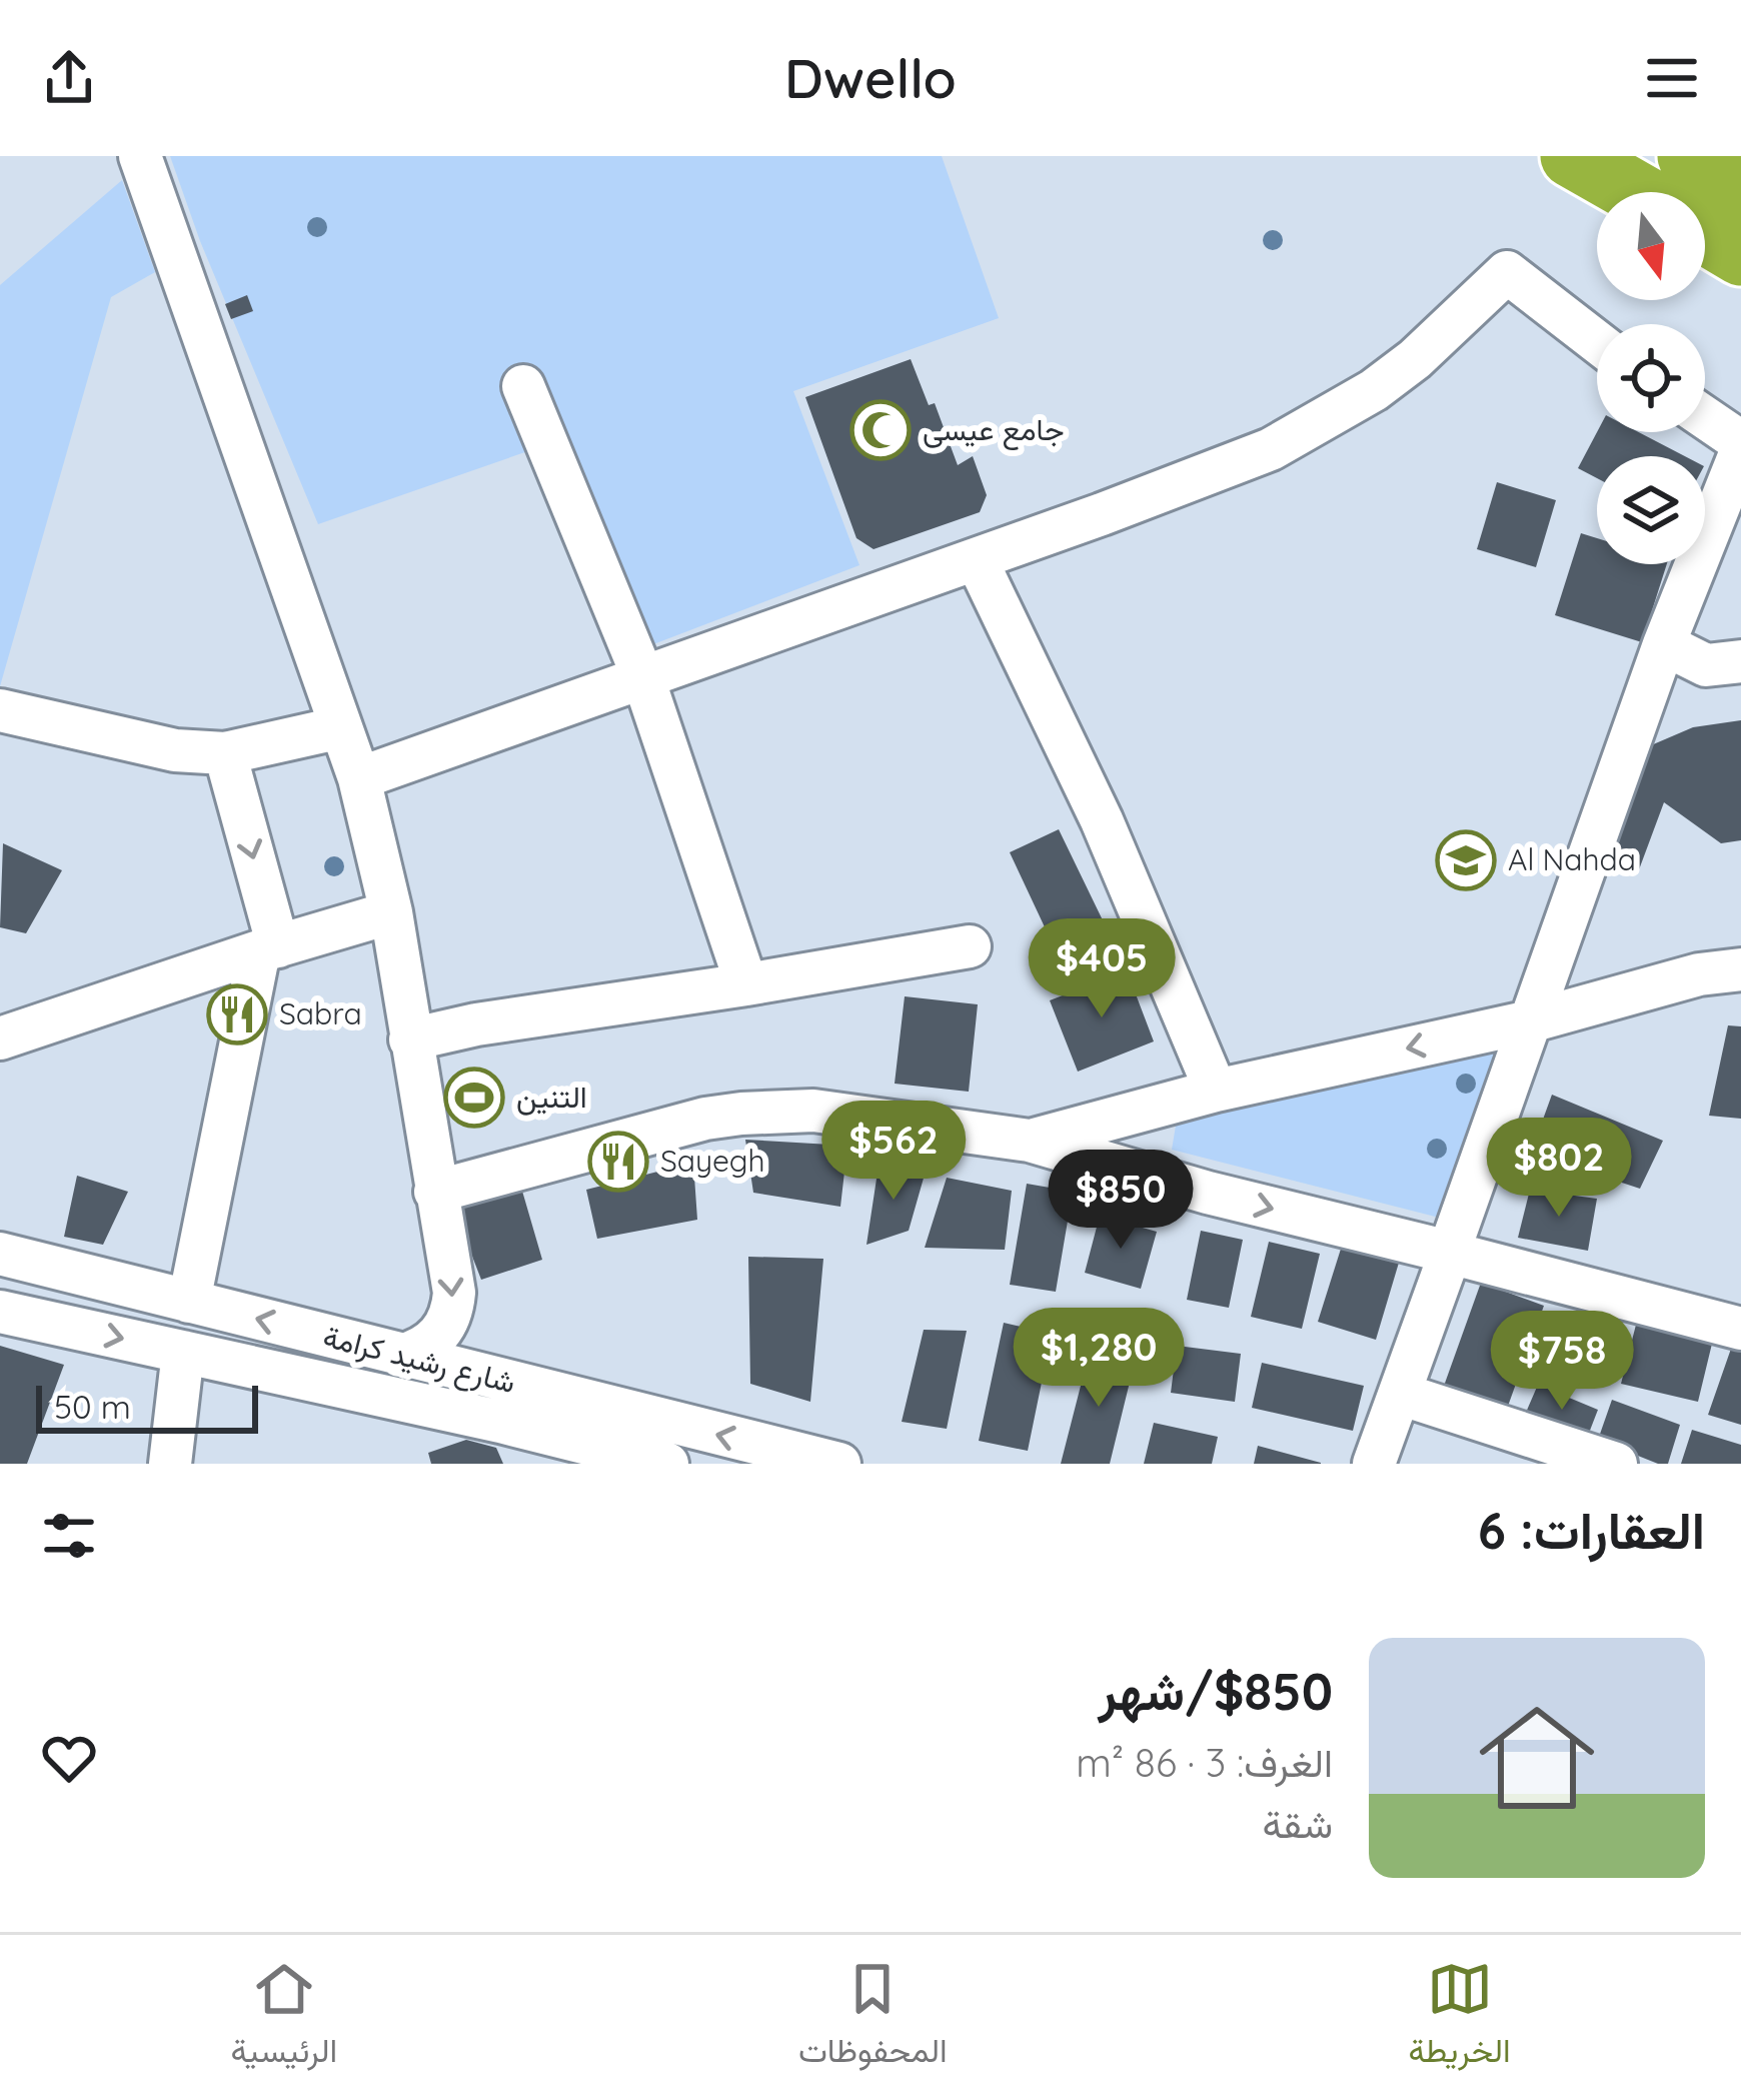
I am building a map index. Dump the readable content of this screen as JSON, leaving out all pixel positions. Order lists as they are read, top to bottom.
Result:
{
  "streets": {
    "street": ["شارع رشيد كرامة"]
  },
  "places": {
    "mosque": ["جامع عيسى"],
    "school or university": ["Al Nahda"],
    "restaurant": ["Sabra", "Sayegh"],
    "sports": ["التنين"]
  },
  "scale_bar": "50 m",
  "north": "bottom",
  "page": {
    "header": "Dwello",
    "price": [
      "$405",
      "$562",
      "$802",
      "$850",
      "$1,280",
      "$758"
    ],
    "scale": "50 m",
    "heading": "العقارات: 6",
    "list": [
      {
        "name": "$850/شهر",
        "note": "الغرف: 3 · 86 m² · شقة"
      }
    ],
    "tabs": ["الخريطة", "المحفوظات", "الرئيسية"]
  }
}
